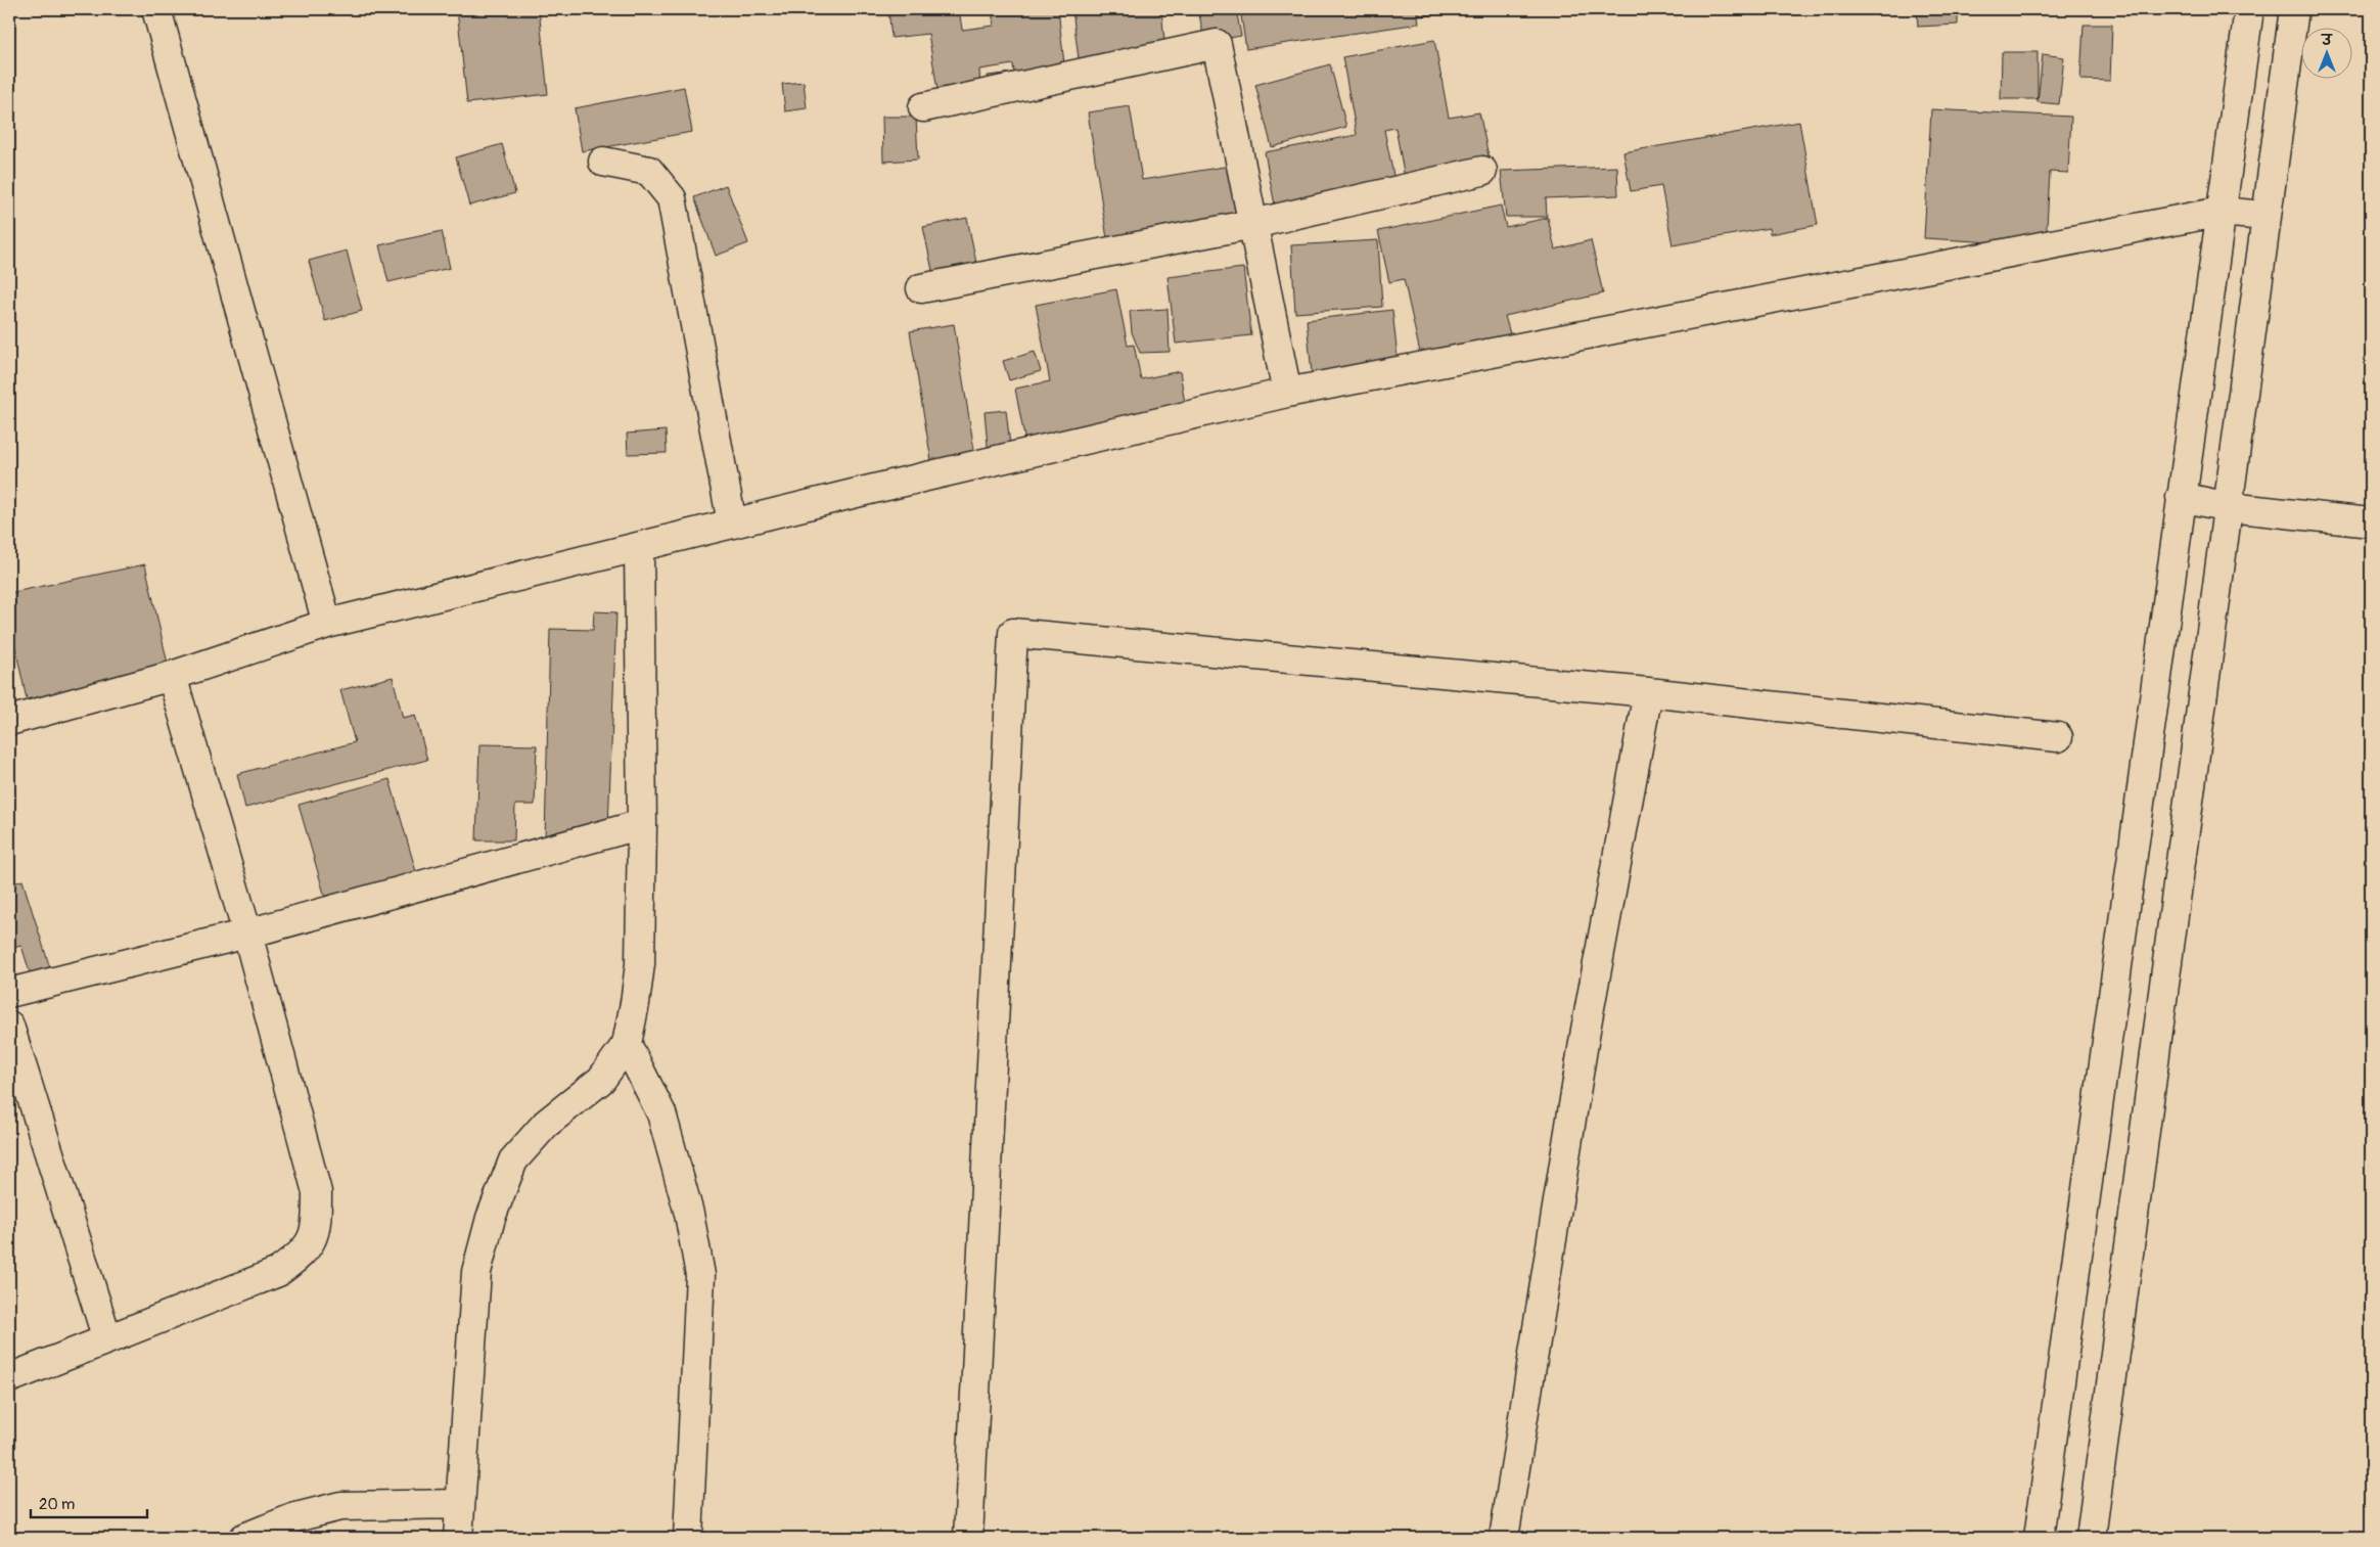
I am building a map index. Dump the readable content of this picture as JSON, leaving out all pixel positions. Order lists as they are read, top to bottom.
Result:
{
  "scale_bar": "20 m",
  "north": "top"
}
